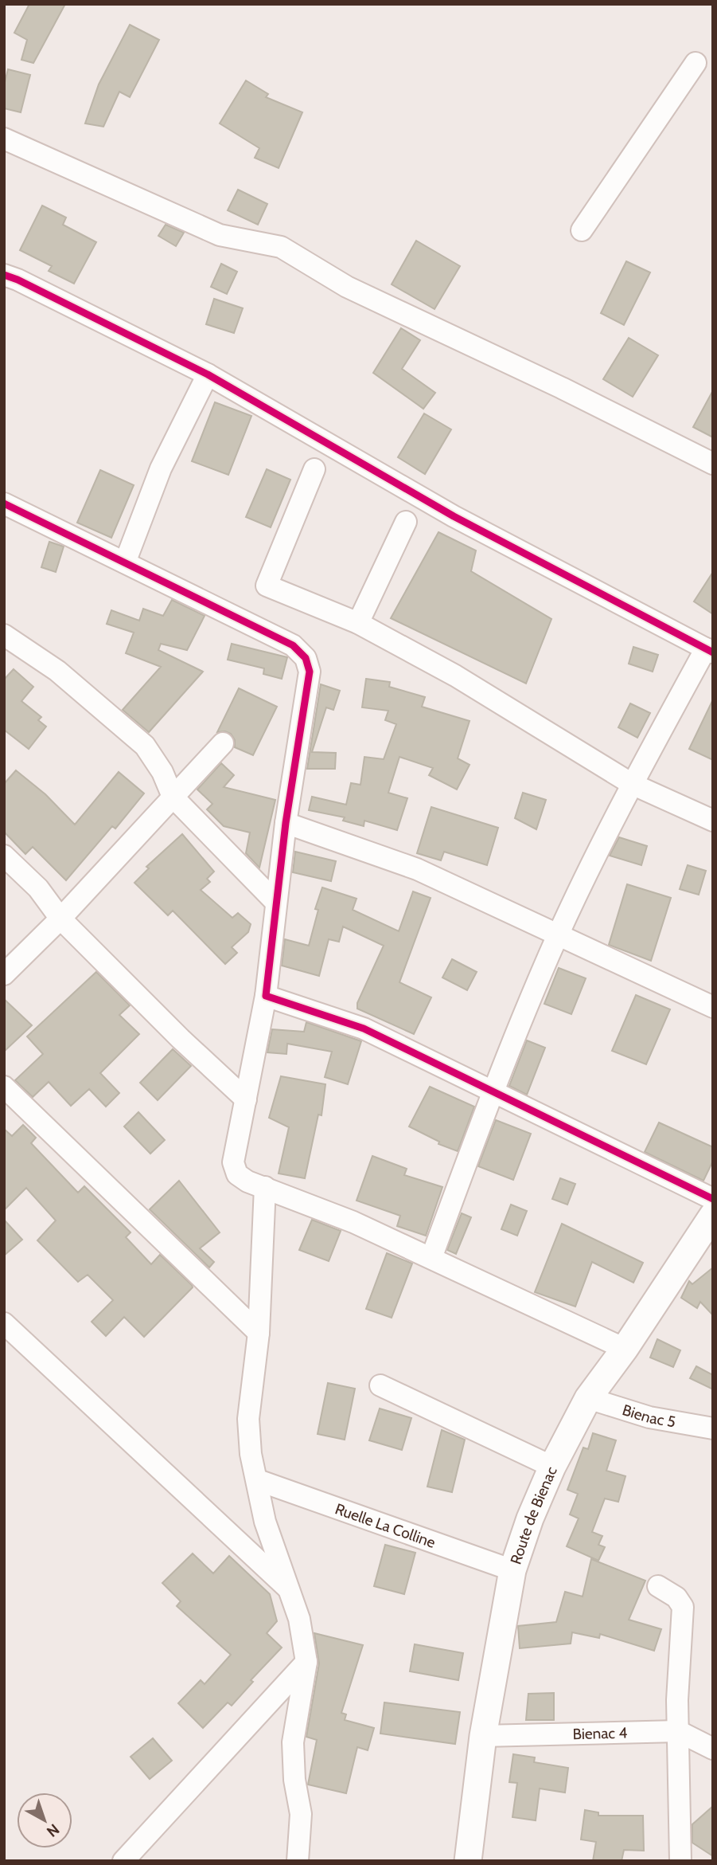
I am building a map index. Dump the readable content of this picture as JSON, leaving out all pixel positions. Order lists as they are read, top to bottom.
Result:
{
  "streets": {
    "main road": ["Route de Bienac"],
    "street": ["Bienac 5", "Ruelle La Colline", "Bienac 4"]
  },
  "crossings": [
    ["Bienac 5", "Route de Bienac"],
    ["Route de Bienac", "Ruelle La Colline"],
    ["Route de Bienac", "Bienac 4"]
  ],
  "north": "bottom right"
}
